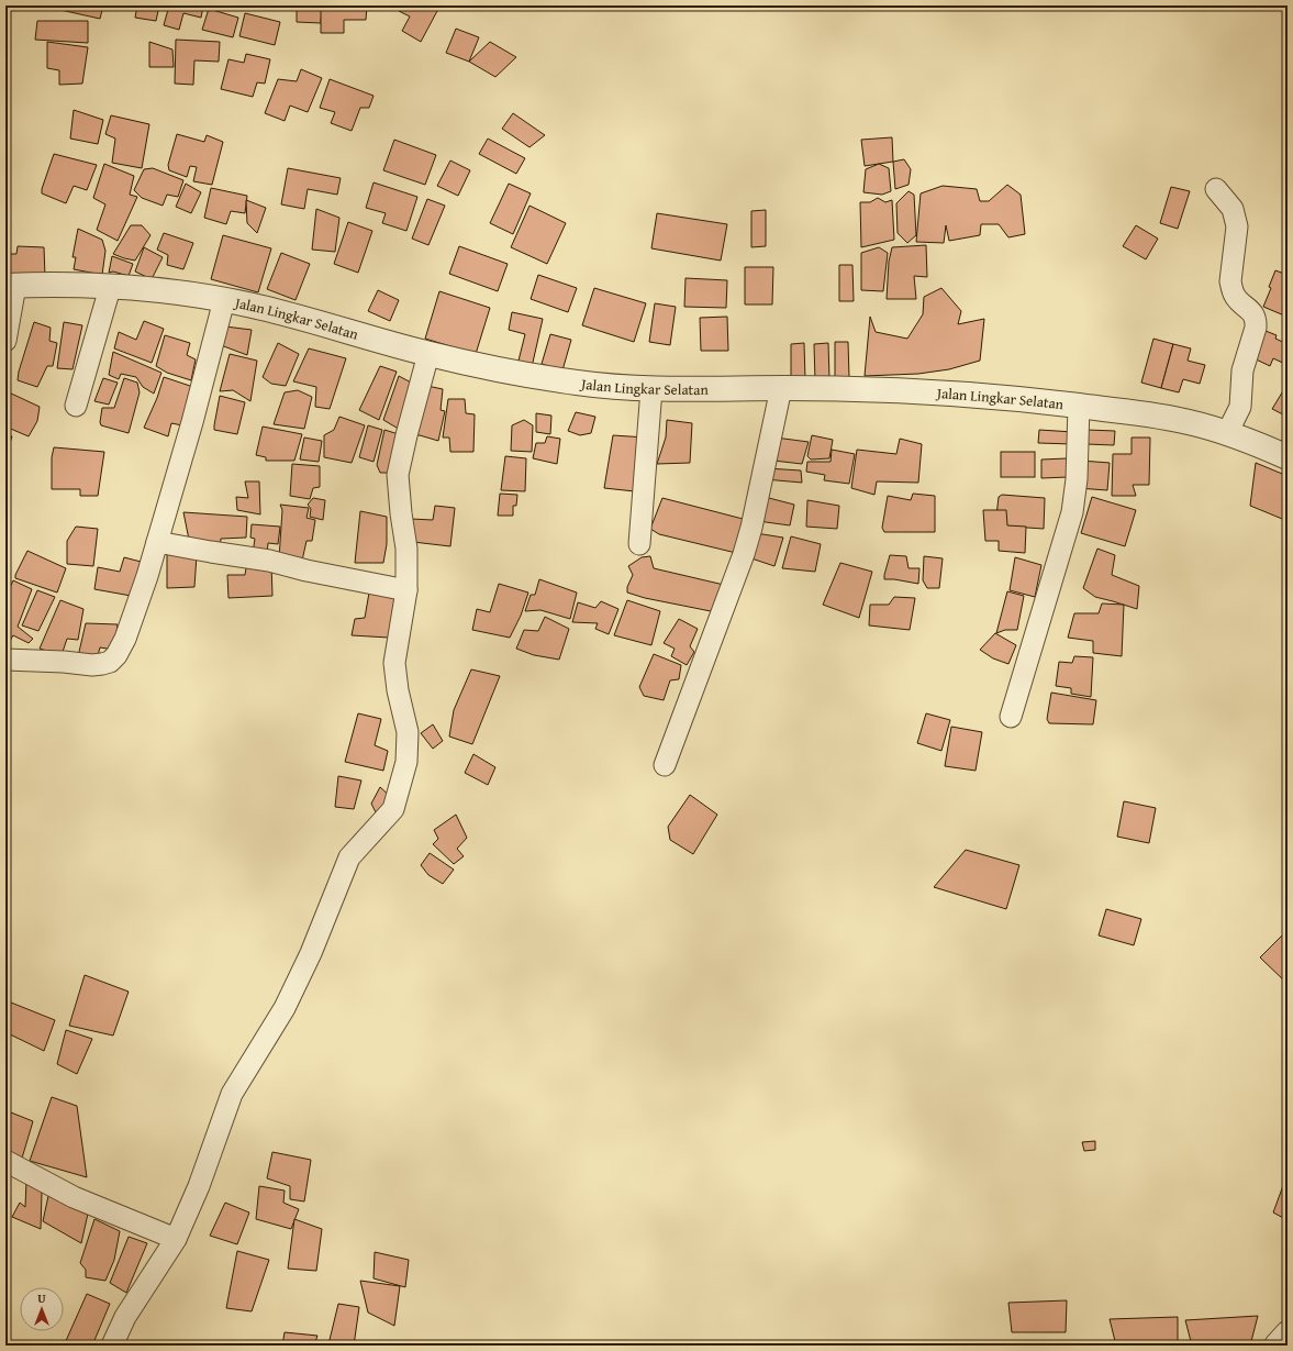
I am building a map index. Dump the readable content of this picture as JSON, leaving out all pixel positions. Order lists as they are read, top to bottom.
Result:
{
  "streets": {
    "street": ["Jalan Lingkar Selatan"]
  },
  "north": "top"
}
